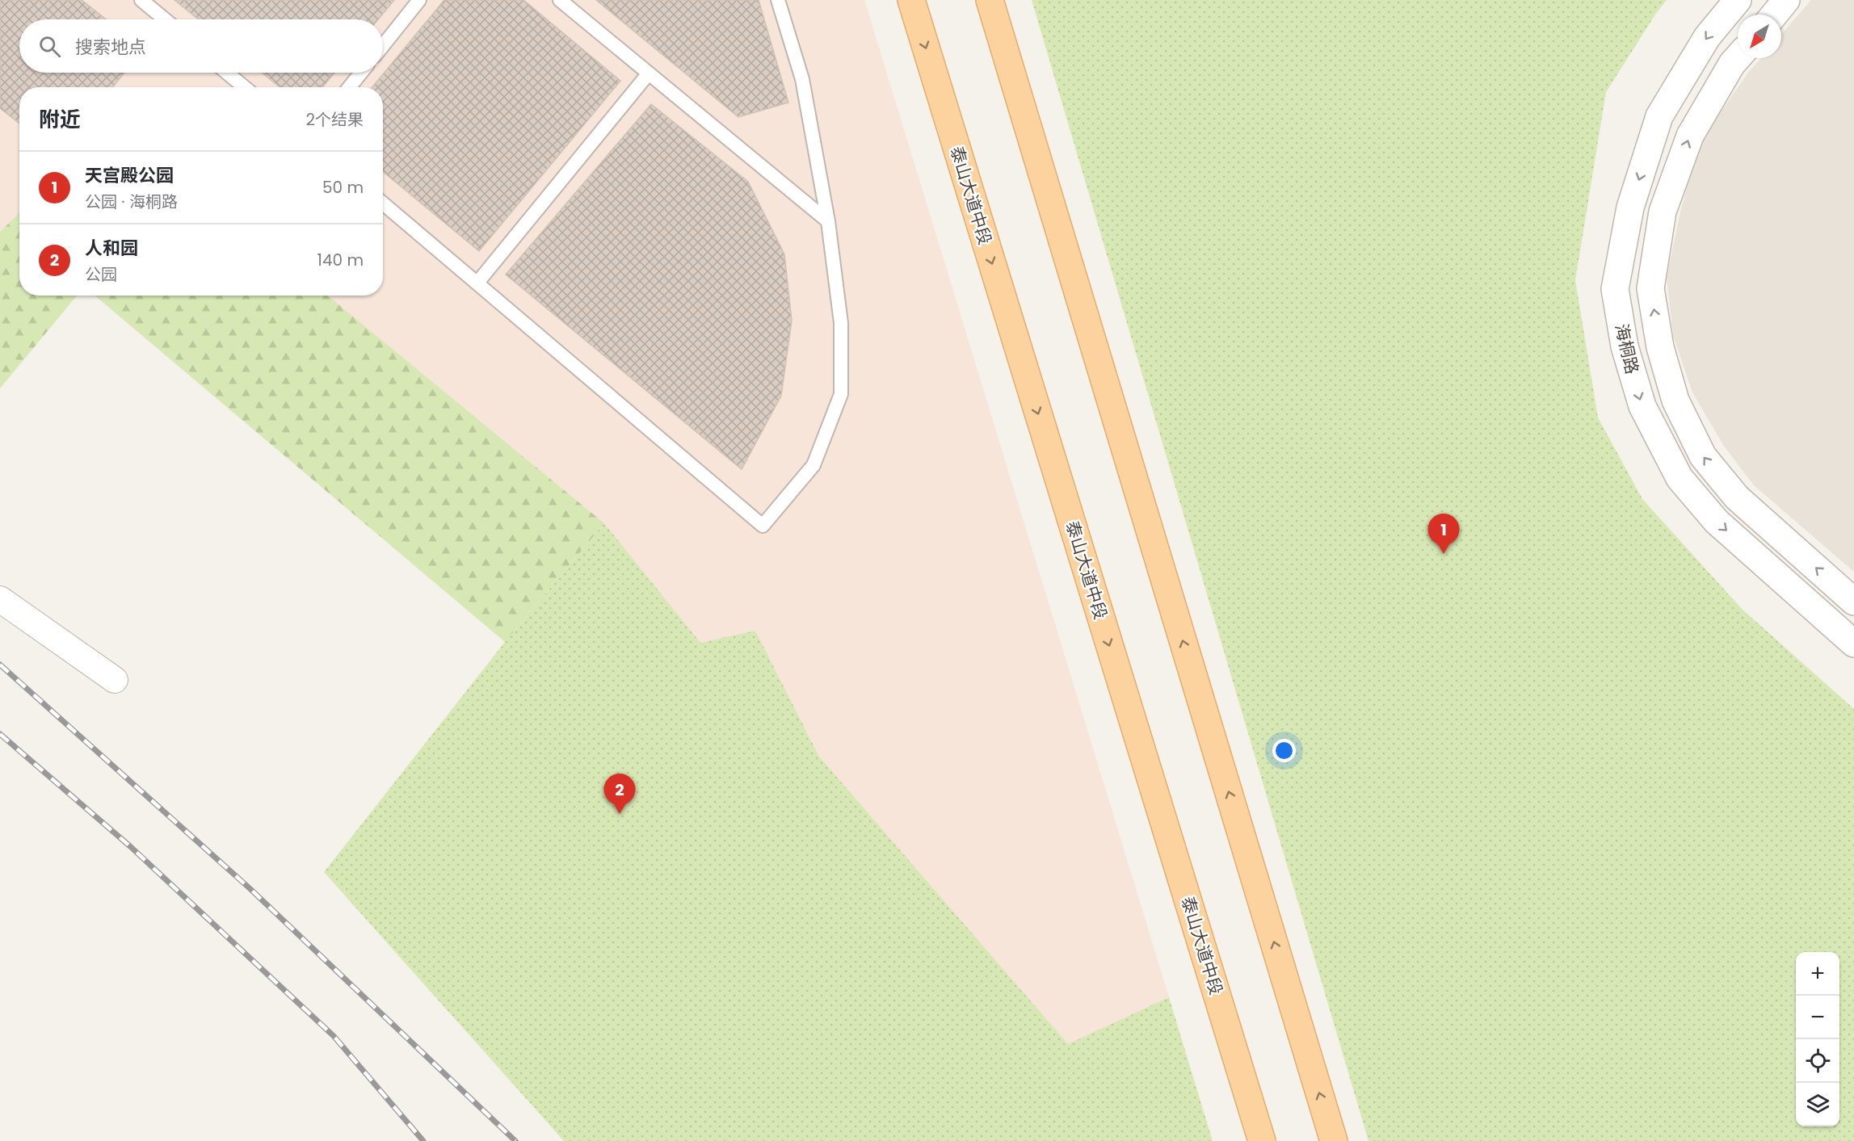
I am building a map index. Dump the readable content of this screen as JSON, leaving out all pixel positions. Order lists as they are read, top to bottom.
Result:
{
  "streets": {
    "main road": ["泰山大道中段"],
    "street": ["海桐路"]
  },
  "north": "bottom left",
  "page": {
    "search": "搜索地点",
    "heading": ["附近", "2个结果"],
    "list": [
      {
        "mark": "1",
        "name": "天宫殿公园",
        "note": "公园 · 海桐路",
        "value": "50 m"
      },
      {
        "mark": "2",
        "name": "人和园",
        "note": "公园",
        "value": "140 m"
      }
    ],
    "pins": ["1", "2"],
    "map_buttons": ["+", "−"]
  }
}
